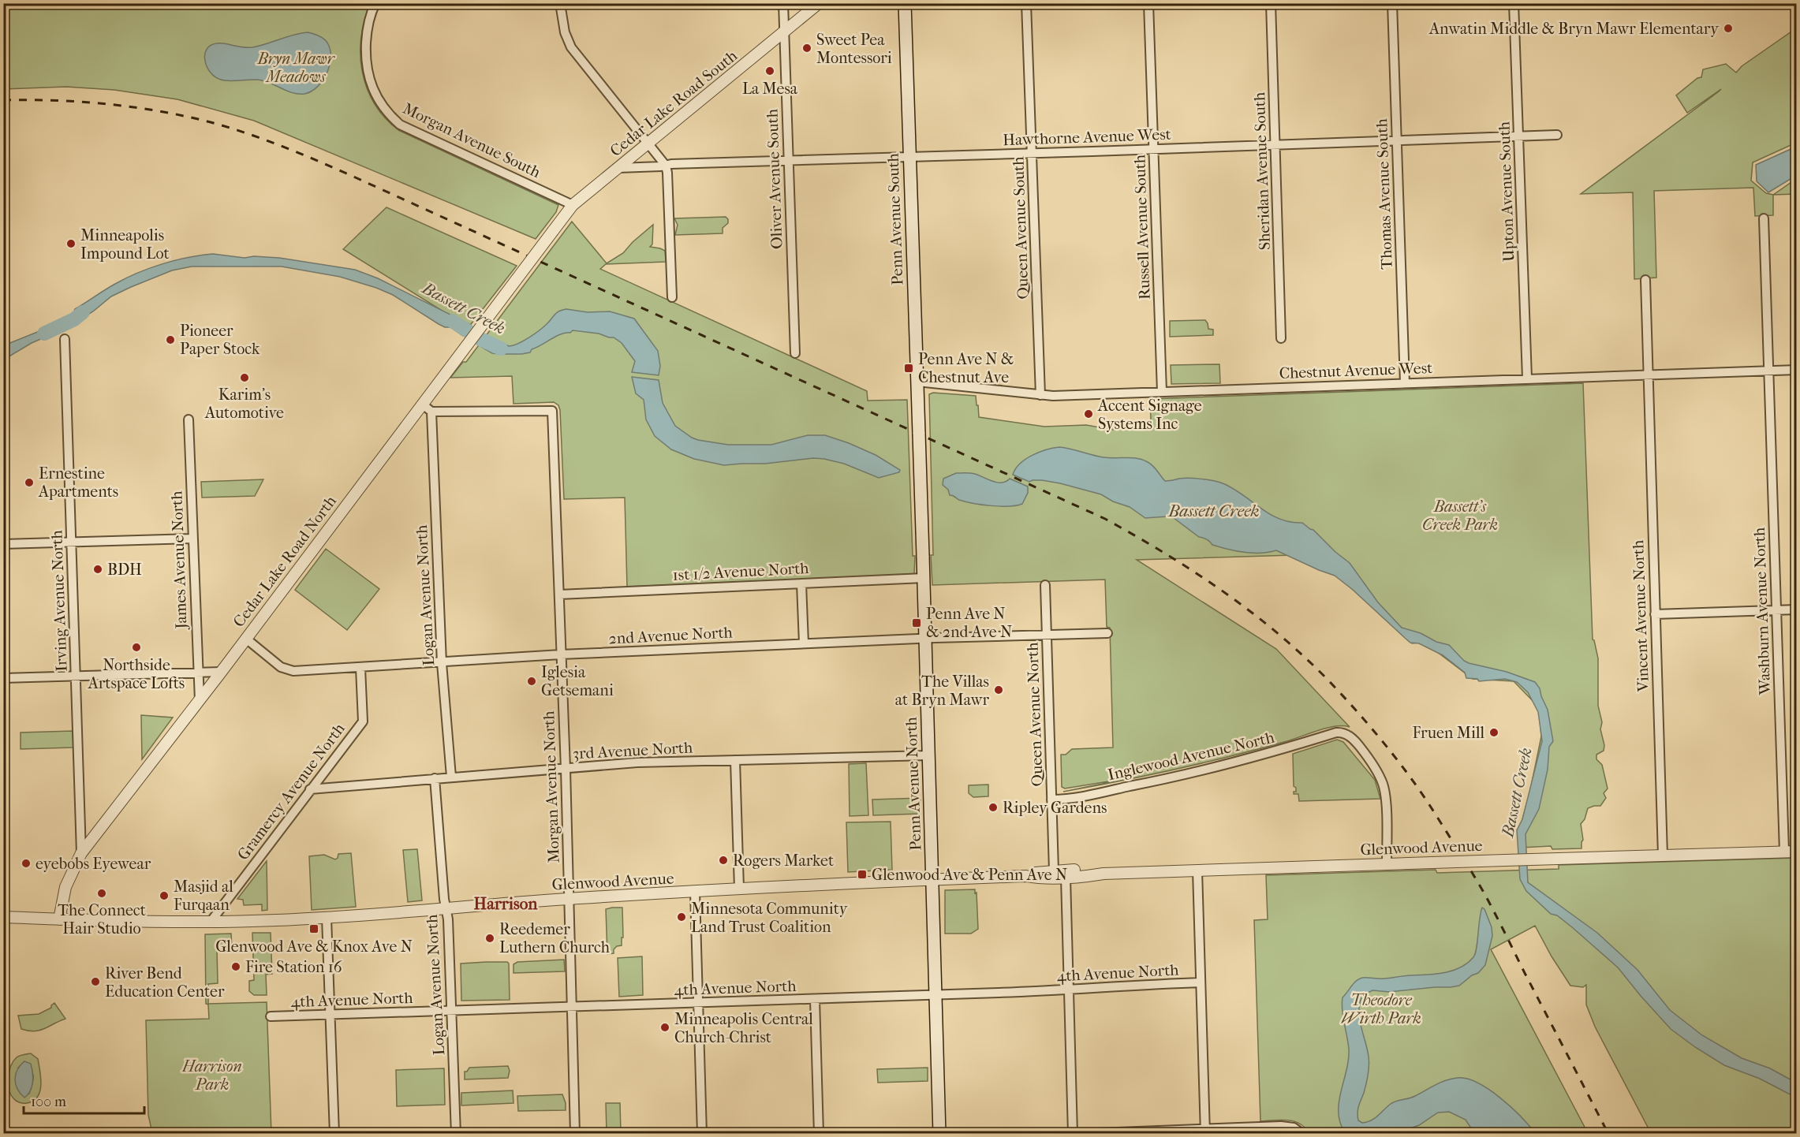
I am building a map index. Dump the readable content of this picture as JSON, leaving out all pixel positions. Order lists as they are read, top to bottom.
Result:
{
  "streets": {
    "main road": ["Penn Avenue South", "Penn Avenue North"],
    "street": [
      "Cedar Lake Road South",
      "Hawthorne Avenue West",
      "Morgan Avenue South",
      "Sheridan Avenue South",
      "Oliver Avenue South",
      "Upton Avenue South",
      "Thomas Avenue South",
      "Russell Avenue South",
      "Queen Avenue South",
      "Chestnut Avenue West",
      "James Avenue North",
      "Cedar Lake Road North",
      "1st 1/2 Avenue North",
      "Logan Avenue North",
      "Irving Avenue North",
      "Washburn Avenue North",
      "Vincent Avenue North",
      "2nd Avenue North",
      "Queen Avenue North",
      "3rd Avenue North",
      "Inglewood Avenue North",
      "Morgan Avenue North",
      "Gramercy Avenue North",
      "Glenwood Avenue",
      "4th Avenue North"
    ]
  },
  "crossings": [
    ["Cedar Lake Road South", "Hawthorne Avenue West"],
    ["Cedar Lake Road South", "Morgan Avenue South"],
    ["Cedar Lake Road South", "Oliver Avenue South"],
    ["Cedar Lake Road South", "Cedar Lake Road North"],
    ["Hawthorne Avenue West", "Sheridan Avenue South"],
    ["Hawthorne Avenue West", "Oliver Avenue South"],
    ["Hawthorne Avenue West", "Upton Avenue South"],
    ["Hawthorne Avenue West", "Thomas Avenue South"],
    ["Hawthorne Avenue West", "Penn Avenue South"],
    ["Hawthorne Avenue West", "Russell Avenue South"],
    ["Hawthorne Avenue West", "Queen Avenue South"],
    ["Upton Avenue South", "Chestnut Avenue West"],
    ["Thomas Avenue South", "Chestnut Avenue West"],
    ["Penn Avenue South", "Chestnut Avenue West"],
    ["Penn Avenue South", "Penn Avenue North"],
    ["Russell Avenue South", "Chestnut Avenue West"],
    ["Queen Avenue South", "Chestnut Avenue West"],
    ["Chestnut Avenue West", "Washburn Avenue North"],
    ["Chestnut Avenue West", "Vincent Avenue North"],
    ["James Avenue North", "Cedar Lake Road North"],
    ["Cedar Lake Road North", "Logan Avenue North"],
    ["Cedar Lake Road North", "Irving Avenue North"],
    ["Cedar Lake Road North", "2nd Avenue North"],
    ["Cedar Lake Road North", "Morgan Avenue North"],
    ["Cedar Lake Road North", "Glenwood Avenue"],
    ["1st 1/2 Avenue North", "Penn Avenue North"],
    ["1st 1/2 Avenue North", "Morgan Avenue North"],
    ["Logan Avenue North", "2nd Avenue North"],
    ["Logan Avenue North", "3rd Avenue North"],
    ["Logan Avenue North", "Morgan Avenue North"],
    ["Logan Avenue North", "Glenwood Avenue"],
    ["Logan Avenue North", "4th Avenue North"],
    ["Washburn Avenue North", "Glenwood Avenue"],
    ["Vincent Avenue North", "Glenwood Avenue"],
    ["2nd Avenue North", "Queen Avenue North"],
    ["2nd Avenue North", "Penn Avenue North"],
    ["2nd Avenue North", "Morgan Avenue North"],
    ["2nd Avenue North", "Gramercy Avenue North"],
    ["Queen Avenue North", "Inglewood Avenue North"],
    ["Queen Avenue North", "Glenwood Avenue"],
    ["3rd Avenue North", "Penn Avenue North"],
    ["3rd Avenue North", "Morgan Avenue North"],
    ["3rd Avenue North", "Gramercy Avenue North"],
    ["Inglewood Avenue North", "Glenwood Avenue"],
    ["Penn Avenue North", "Glenwood Avenue"],
    ["Penn Avenue North", "4th Avenue North"],
    ["Morgan Avenue North", "Glenwood Avenue"],
    ["Morgan Avenue North", "4th Avenue North"],
    ["Gramercy Avenue North", "Glenwood Avenue"]
  ],
  "districts": ["Harrison"],
  "water": ["Bassett Creek"],
  "parks": [
    "Bryn Mawr Meadows",
    "Bassett's Creek Park",
    "Theodore Wirth Park",
    "Harrison Park"
  ],
  "places": {
    "other": [
      "Anwatin Middle & Bryn Mawr Elementary",
      "Sweet Pea Montessori",
      "La Mesa",
      "Minneapolis Impound Lot",
      "Pioneer Paper Stock",
      "Karim's Automotive",
      "Accent Signage Systems Inc",
      "Ernestine Apartments",
      "BDH",
      "Northside Artspace Lofts",
      "Iglesia Getsemani",
      "The Villas at Bryn Mawr",
      "Fruen Mill",
      "Ripley Gardens",
      "Rogers Market",
      "eyebobs Eyewear",
      "The Connect Hair Studio",
      "Masjid al Furqaan",
      "Minnesota Community Land Trust Coalition",
      "Reedemer Luthern Church",
      "Fire Station 16",
      "River Bend Education Center",
      "Minneapolis Central Church-Christ"
    ],
    "transit": [
      "Penn Ave N & Chestnut Ave",
      "Penn Ave N & 2nd Ave N",
      "Glenwood Ave & Penn Ave N",
      "Glenwood Ave & Knox Ave N"
    ]
  },
  "scale_bar": "100 m"
}
